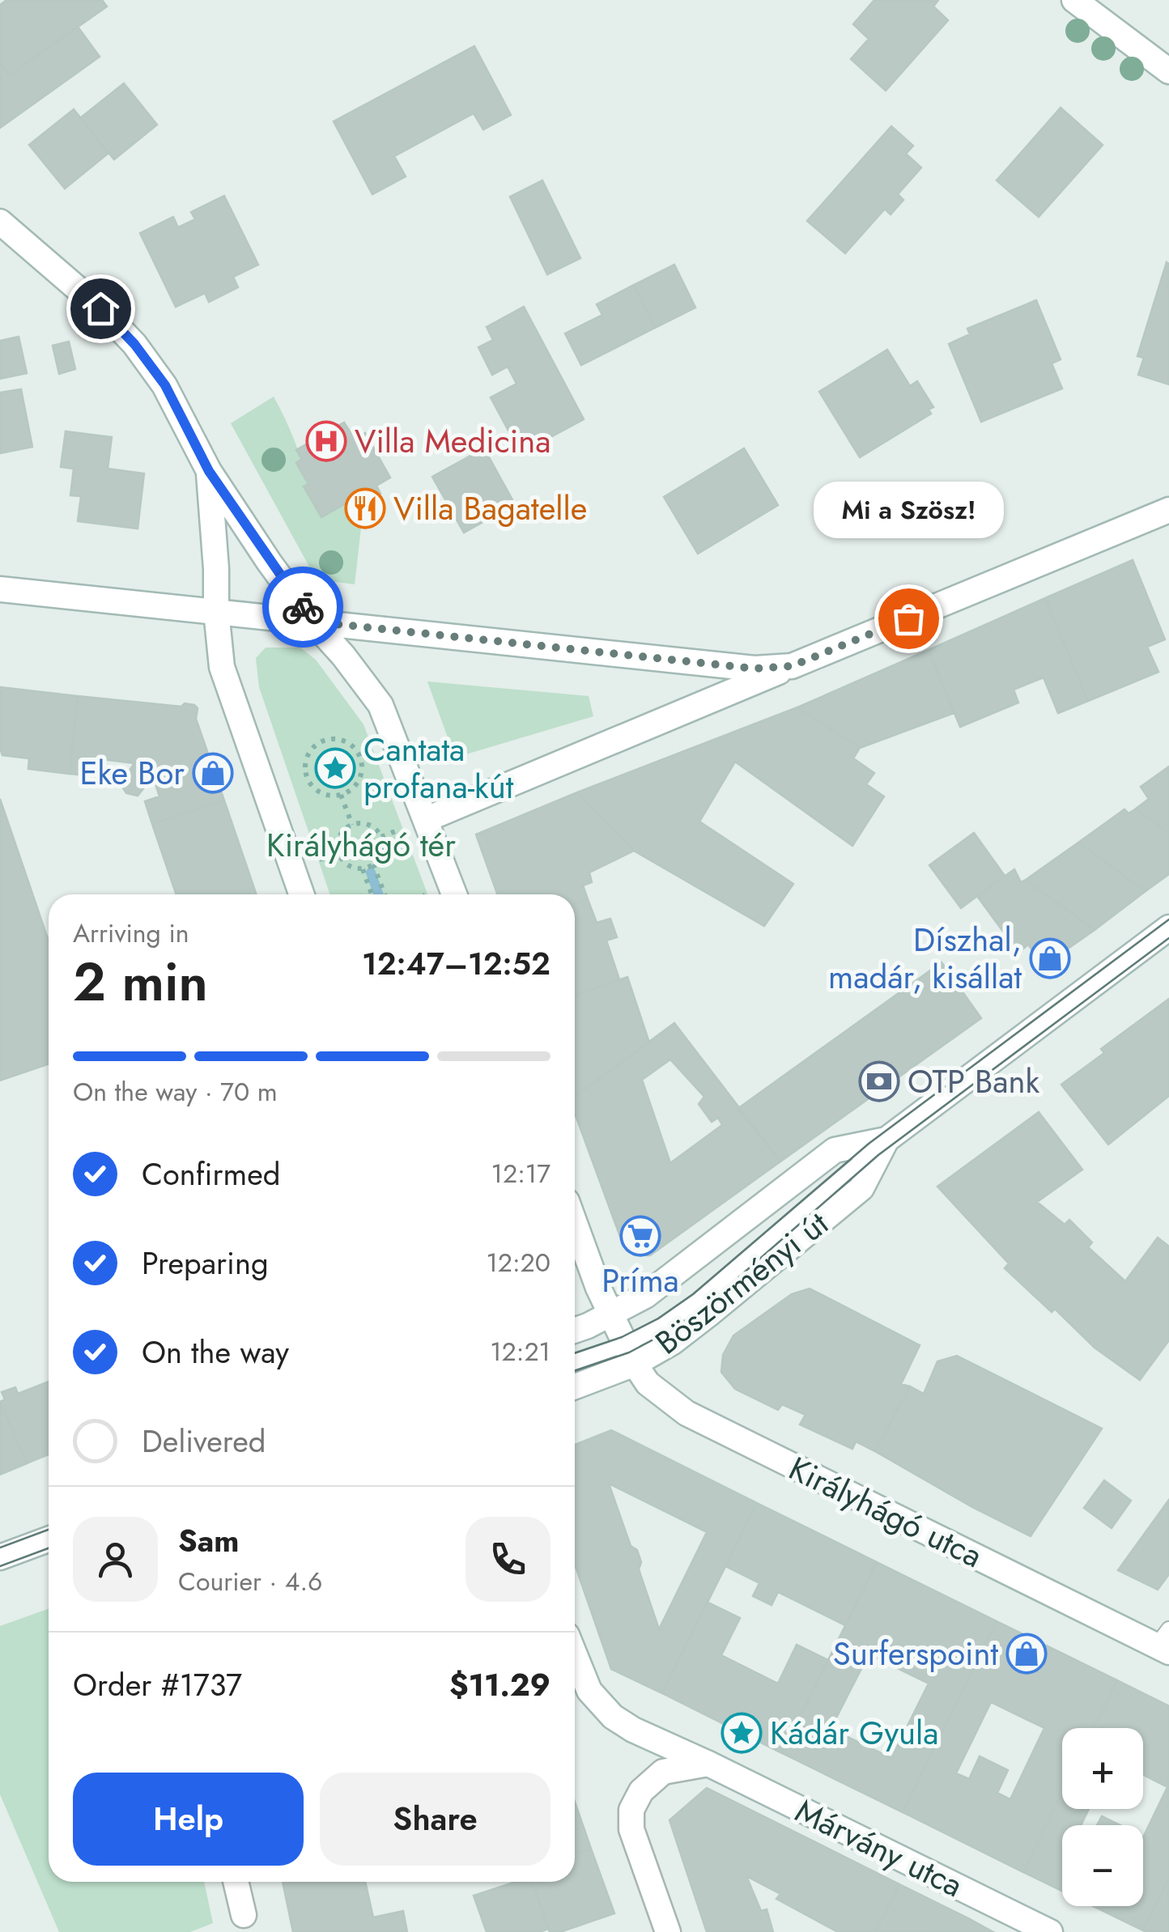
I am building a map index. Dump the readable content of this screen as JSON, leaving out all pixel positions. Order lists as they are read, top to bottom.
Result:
{
  "streets": {
    "street": ["Böszörményi út", "Királyhágó utca", "Márvány utca"]
  },
  "crossings": [
    ["Böszörményi út", "Királyhágó utca"]
  ],
  "parks": ["Királyhágó tér"],
  "places": {
    "hospital": ["Villa Medicina"],
    "restaurant": ["Villa Bagatelle"],
    "other": ["Mi a Szösz!"],
    "place": ["Cantata profana-kút", "Kádár Gyula"],
    "shop": ["Eke Bor", "Díszhal, madár, kisállat", "Surferspoint"],
    "bank": ["OTP Bank"],
    "supermarket": ["Príma"]
  },
  "page": {
    "bubble": "Mi a Szösz!",
    "heading": ["2 min", "Arriving in", "12:47–12:52"],
    "panel": [
      "Sam",
      "Courier · 4.6",
      "Order #1737",
      "$11.29"
    ],
    "bar": "On the way · 70 m",
    "list": [
      ["Confirmed", "12:17"],
      ["Preparing", "12:20"],
      ["On the way", "12:21"],
      "Delivered"
    ],
    "map_buttons": ["+", "−"],
    "buttons": ["Help", "Share"]
  }
}
